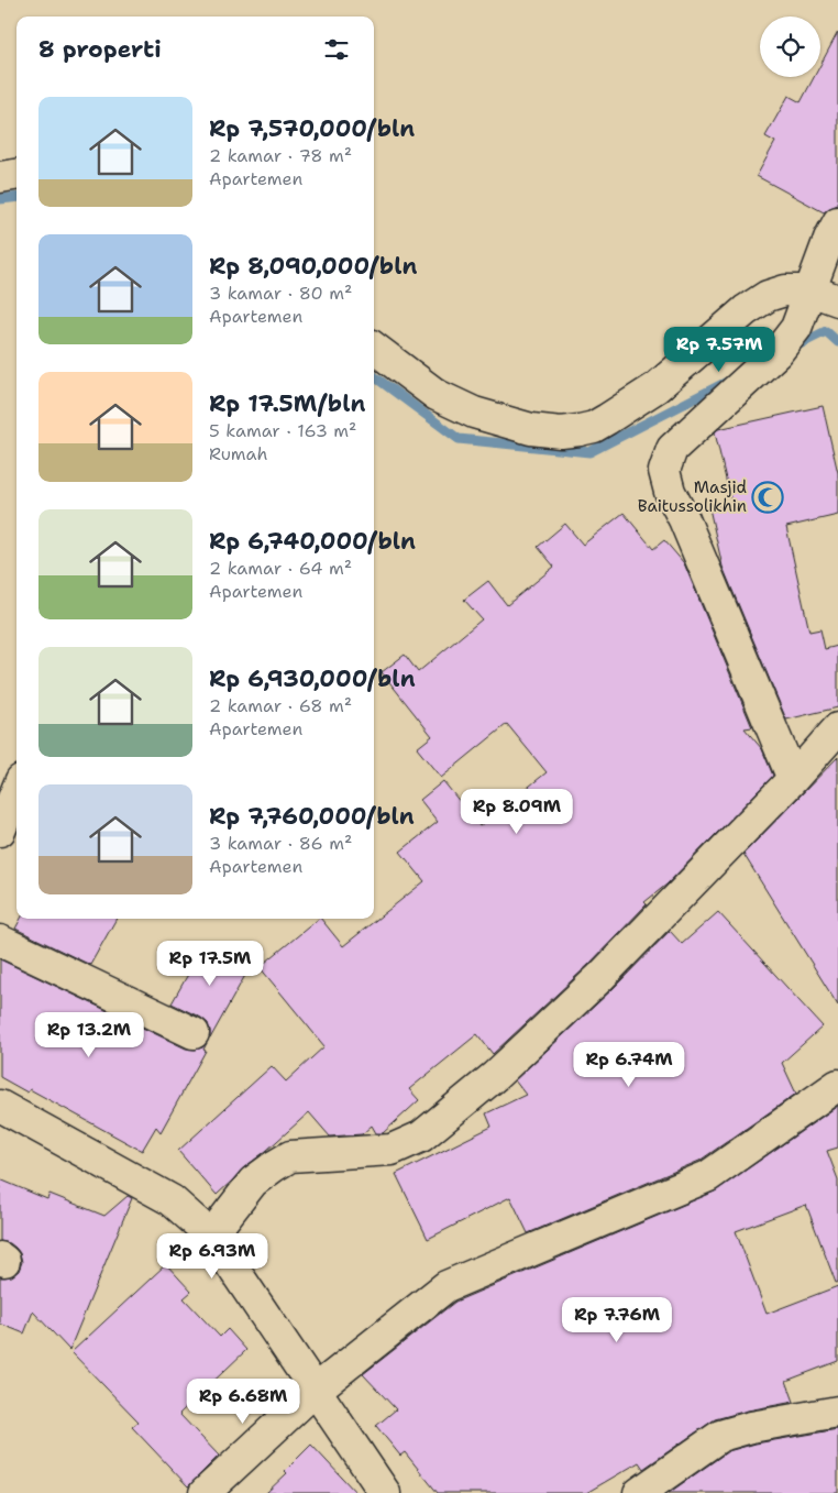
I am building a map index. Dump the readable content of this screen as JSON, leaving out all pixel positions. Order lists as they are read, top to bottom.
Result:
{
  "places": {
    "mosque": ["Masjid Baitussolikhin"]
  },
  "page": {
    "heading": "8 properti",
    "list": [
      {
        "name": "Rp 7,570,000/bln",
        "note": "2 kamar · 78 m² · Apartemen"
      },
      {
        "name": "Rp 8,090,000/bln",
        "note": "3 kamar · 80 m² · Apartemen"
      },
      {
        "name": "Rp 17.5M/bln",
        "note": "5 kamar · 163 m² · Rumah"
      },
      {
        "name": "Rp 6,740,000/bln",
        "note": "2 kamar · 64 m² · Apartemen"
      },
      {
        "name": "Rp 6,930,000/bln",
        "note": "2 kamar · 68 m² · Apartemen"
      },
      {
        "name": "Rp 7,760,000/bln",
        "note": "3 kamar · 86 m² · Apartemen"
      }
    ],
    "price": [
      "Rp 7.57M",
      "Rp 8.09M",
      "Rp 17.5M",
      "Rp 13.2M",
      "Rp 6.74M",
      "Rp 6.93M",
      "Rp 7.76M",
      "Rp 6.68M"
    ]
  }
}
